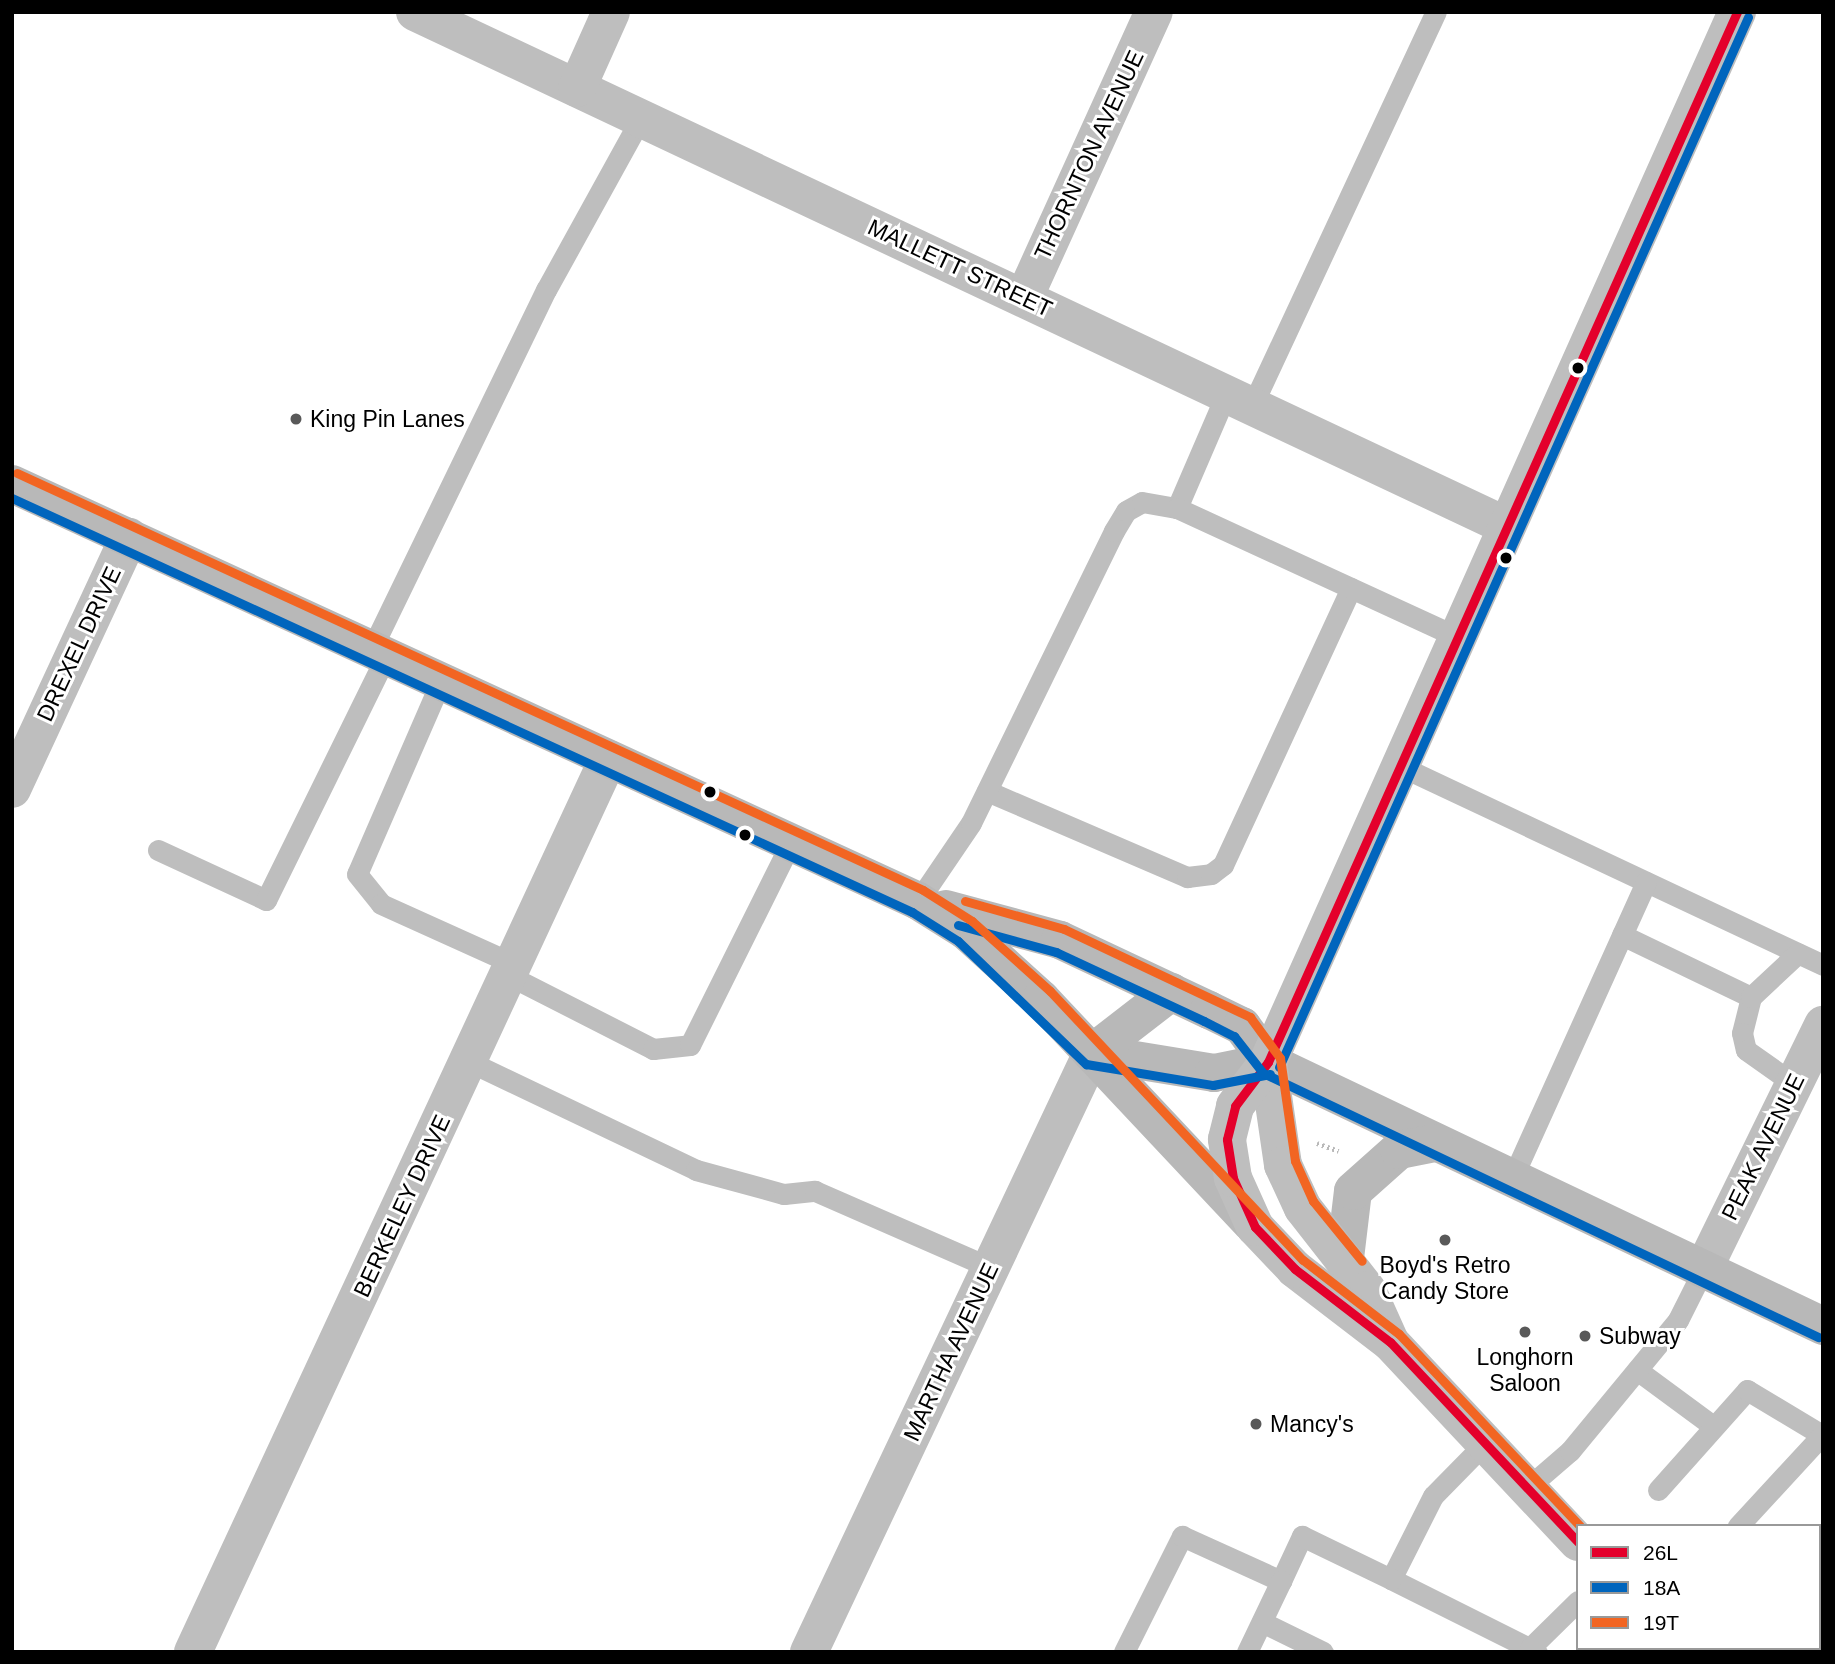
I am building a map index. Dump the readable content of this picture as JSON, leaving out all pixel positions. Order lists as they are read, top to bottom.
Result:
{
  "streets": {
    "street": [
      "THORNTON AVENUE",
      "MALLETT STREET",
      "DREXEL DRIVE",
      "PEAK AVENUE",
      "BERKELEY DRIVE",
      "MARTHA AVENUE"
    ]
  },
  "crossings": [
    ["THORNTON AVENUE", "MALLETT STREET"]
  ],
  "places": [
    "King Pin Lanes",
    "Boyd's Retro Candy Store",
    "Longhorn Saloon",
    "Subway",
    "Mancy's"
  ],
  "lines": ["transit line 26L", "transit line 18A", "transit line 19T"],
  "legend": ["26L", "18A", "19T"]
}
